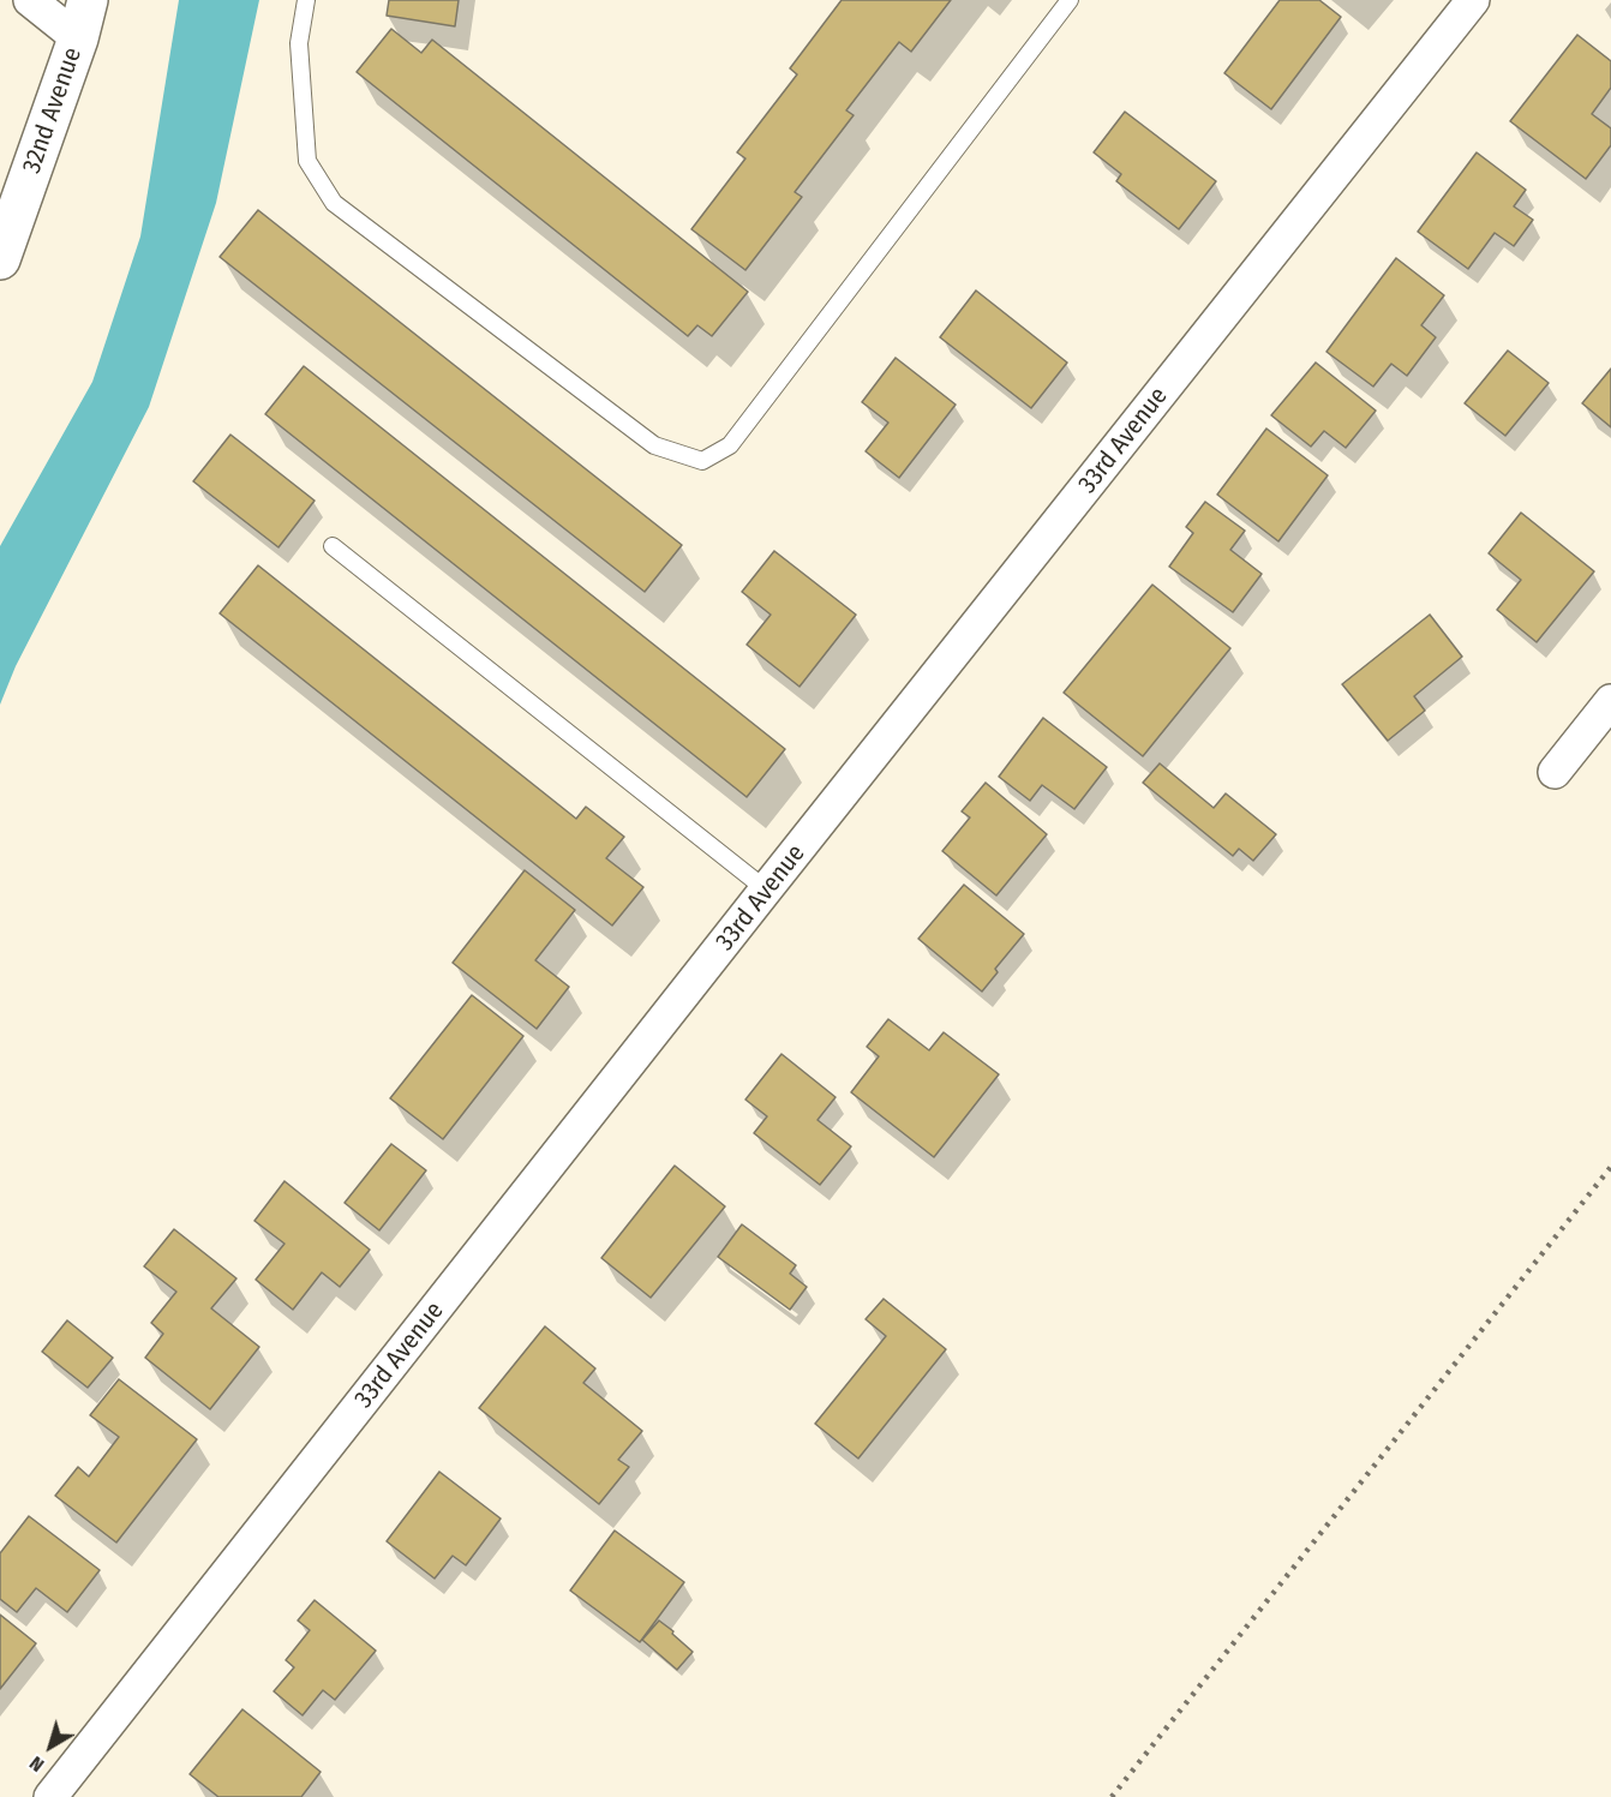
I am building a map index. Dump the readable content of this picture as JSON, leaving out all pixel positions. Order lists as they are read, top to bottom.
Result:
{
  "streets": {
    "street": ["32nd Avenue", "33rd Avenue"]
  },
  "north": "bottom left"
}
